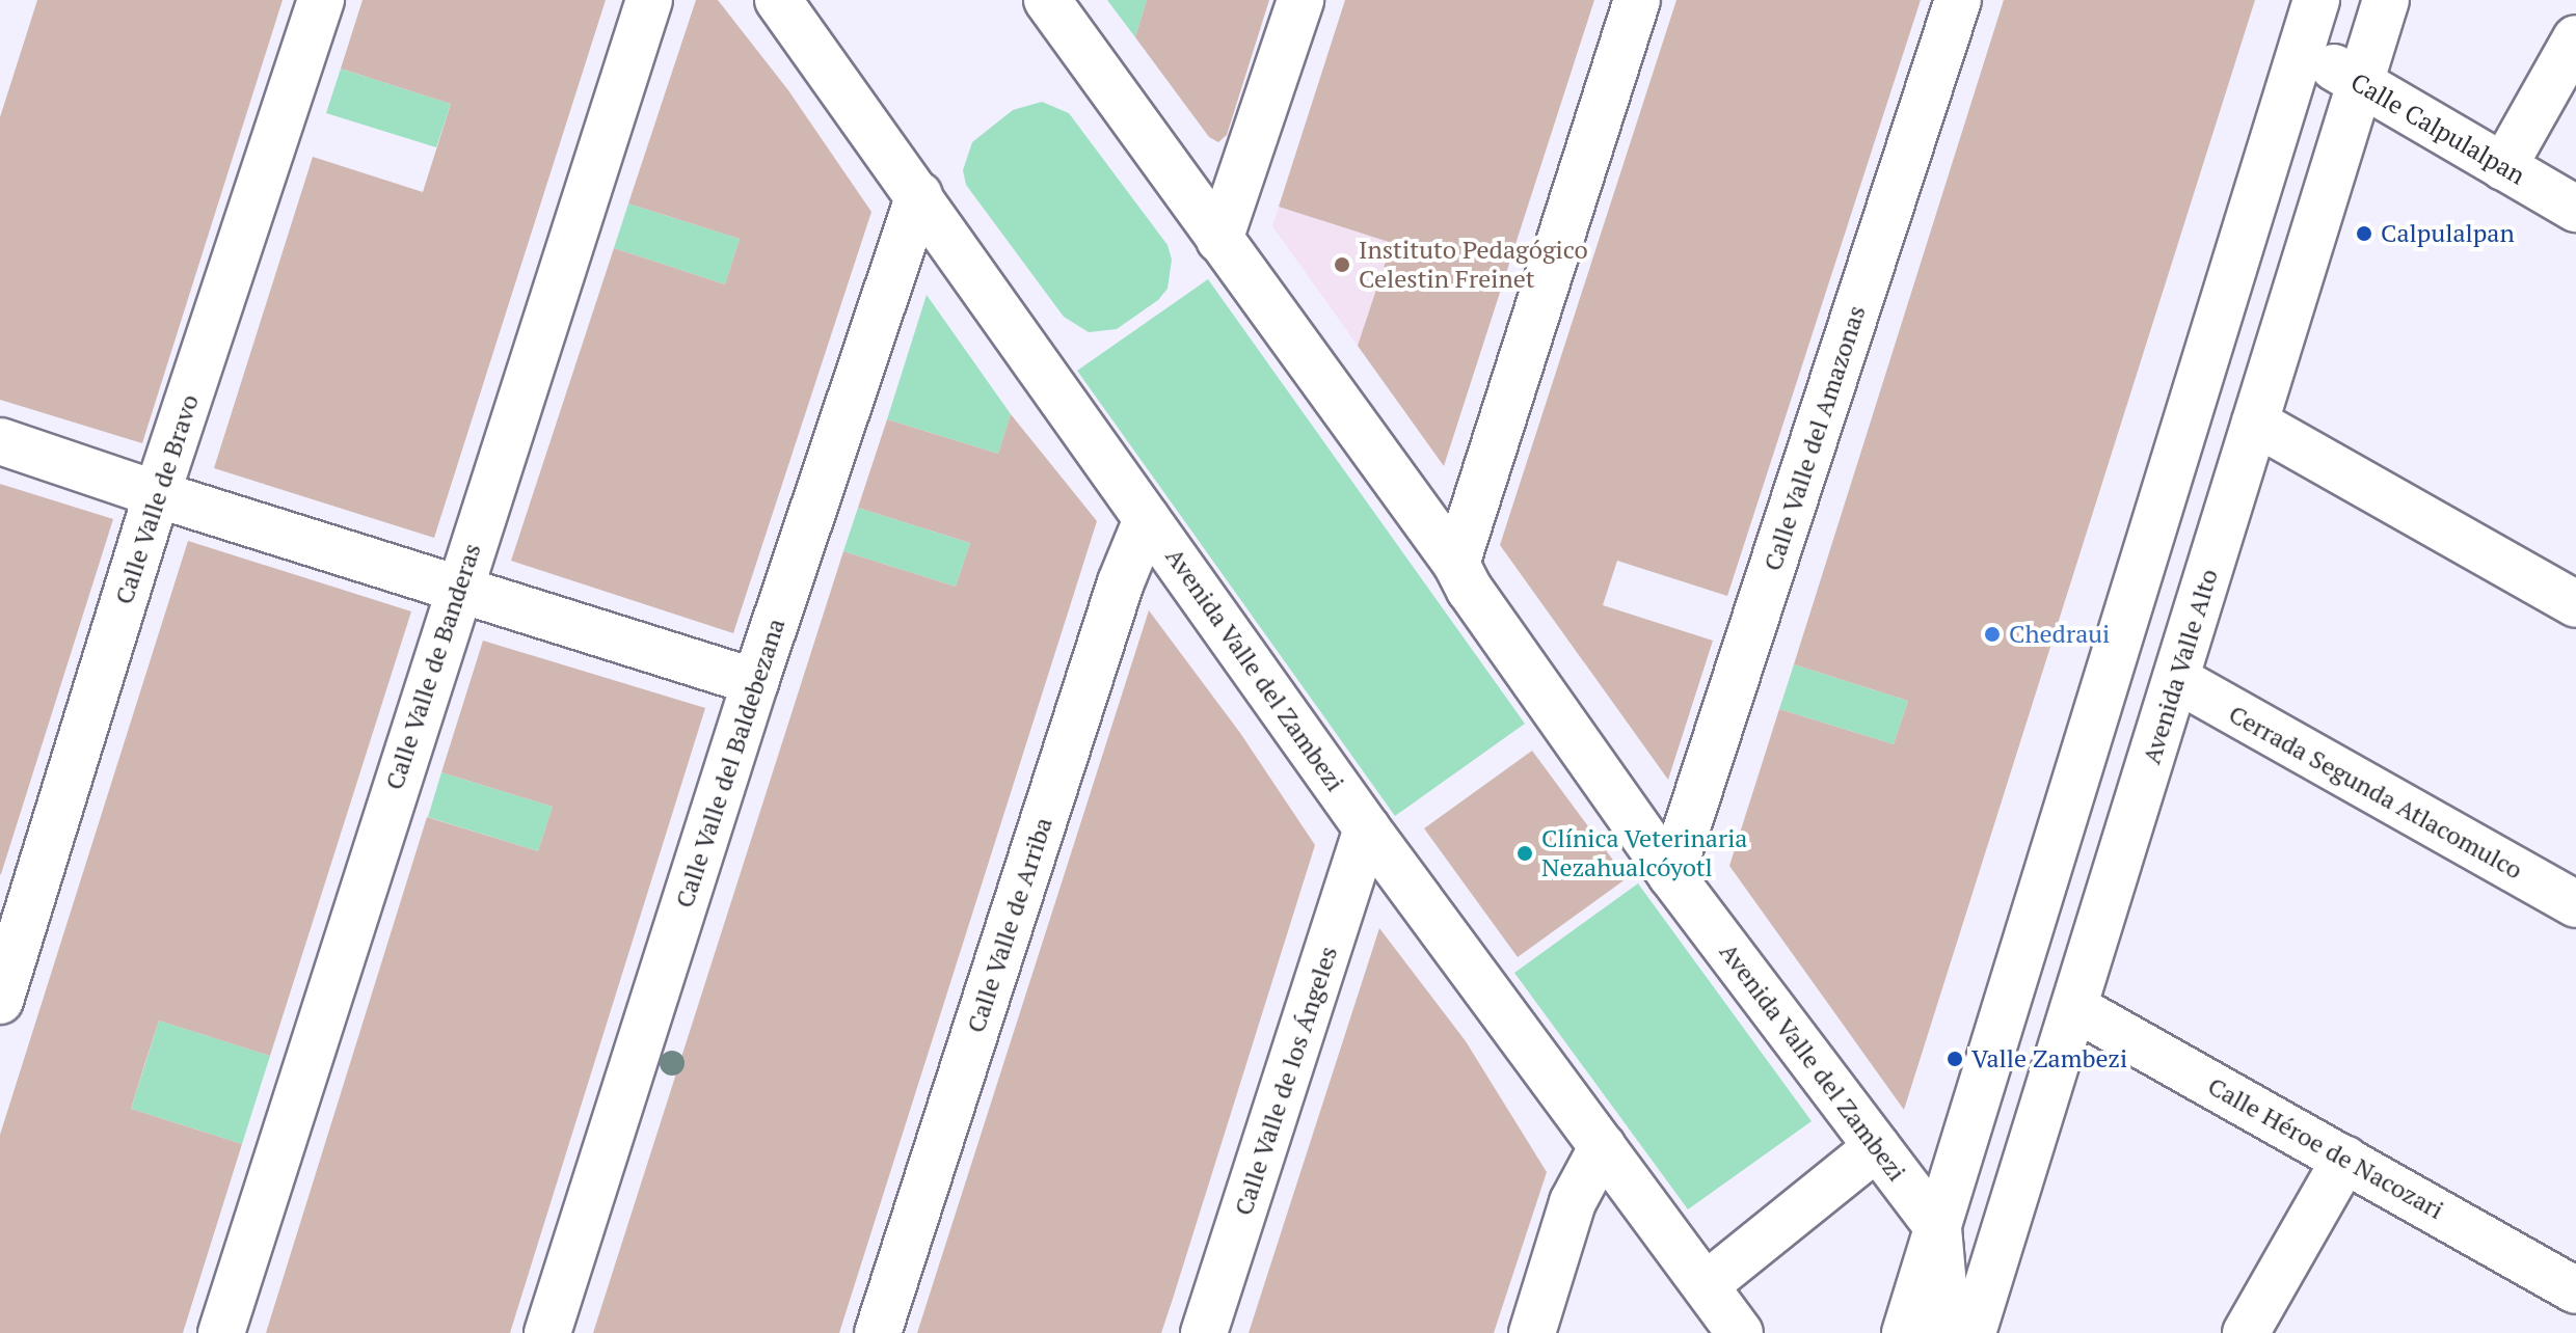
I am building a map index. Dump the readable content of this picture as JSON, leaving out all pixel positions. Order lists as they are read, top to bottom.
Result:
{
  "streets": {
    "street": [
      "Calle Calpulalpan",
      "Calle Valle del Amazonas",
      "Calle Valle de Bravo",
      "Calle Valle de Banderas",
      "Avenida Valle Alto",
      "Avenida Valle del Zambezi",
      "Calle Valle del Baldebezana",
      "Cerrada Segunda Atlacomulco",
      "Calle Valle de Arriba",
      "Calle Valle de los Ángeles",
      "Calle Héroe de Nacozari"
    ]
  },
  "crossings": [
    ["Calle Calpulalpan", "Avenida Valle Alto"],
    ["Calle Valle del Amazonas", "Avenida Valle del Zambezi"],
    ["Avenida Valle Alto", "Cerrada Segunda Atlacomulco"],
    ["Avenida Valle Alto", "Calle Héroe de Nacozari"],
    ["Avenida Valle del Zambezi", "Calle Valle del Baldebezana"],
    ["Avenida Valle del Zambezi", "Calle Valle de Arriba"],
    ["Avenida Valle del Zambezi", "Calle Valle de los Ángeles"]
  ],
  "places": [
    "Calpulalpan",
    "Instituto Pedagógico Celestin Freinet",
    "Chedraui",
    "Clínica Veterinaria Nezahualcóyotl",
    "Valle Zambezi"
  ]
}
